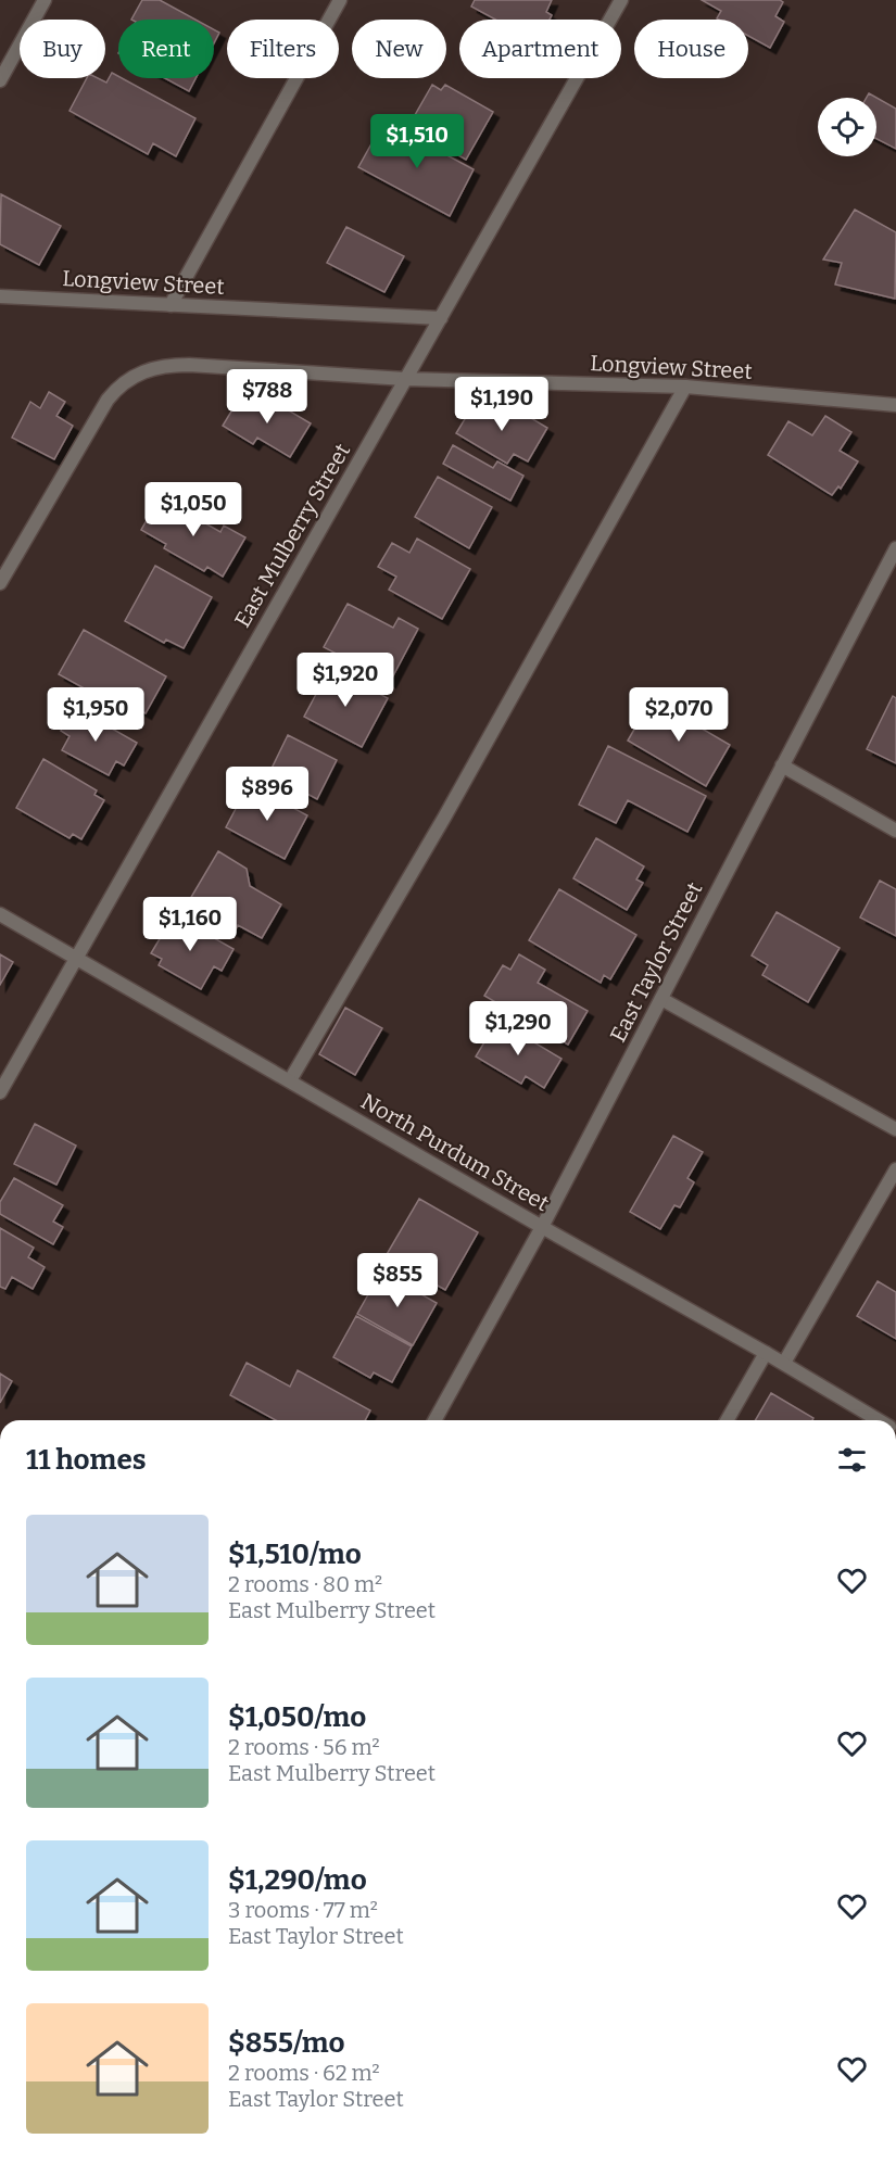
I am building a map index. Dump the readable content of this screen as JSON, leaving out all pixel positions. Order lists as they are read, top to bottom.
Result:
{
  "streets": {
    "street": [
      "Longview Street",
      "East Mulberry Street",
      "East Taylor Street",
      "North Purdum Street"
    ]
  },
  "crossings": [
    ["Longview Street", "East Mulberry Street"],
    ["East Mulberry Street", "North Purdum Street"],
    ["East Taylor Street", "North Purdum Street"]
  ],
  "page": {
    "chip": [
      "Buy",
      "Rent",
      "Filters",
      "New",
      "Apartment",
      "House"
    ],
    "price": [
      "$1,510",
      "$788",
      "$1,190",
      "$1,050",
      "$1,920",
      "$1,950",
      "$2,070",
      "$896",
      "$1,160",
      "$1,290",
      "$855"
    ],
    "heading": "11 homes",
    "list": [
      {
        "name": "$1,510/mo",
        "note": "2 rooms · 80 m² · East Mulberry Street"
      },
      {
        "name": "$1,050/mo",
        "note": "2 rooms · 56 m² · East Mulberry Street"
      },
      {
        "name": "$1,290/mo",
        "note": "3 rooms · 77 m² · East Taylor Street"
      },
      {
        "name": "$855/mo",
        "note": "2 rooms · 62 m² · East Taylor Street"
      }
    ]
  }
}
